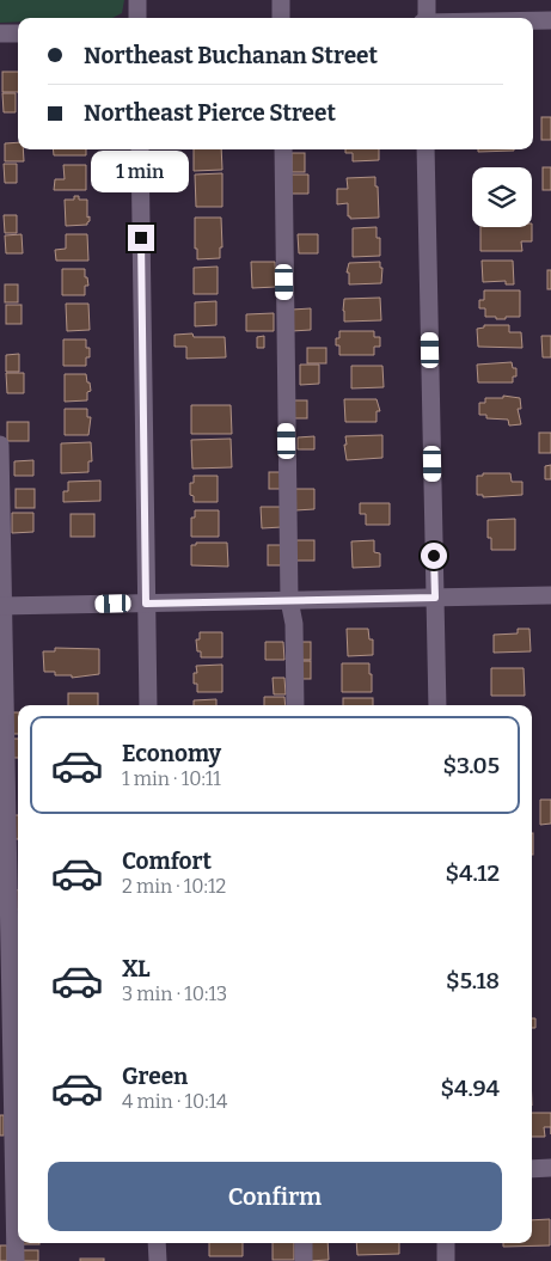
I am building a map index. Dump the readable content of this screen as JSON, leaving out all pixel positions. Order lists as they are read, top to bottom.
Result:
{
  "page": {
    "banner": ["Northeast Buchanan Street", "Northeast Pierce Street"],
    "bubble": "1 min",
    "list": [
      {
        "name": "Economy",
        "note": "1 min · 10:11",
        "value": "$3.05"
      },
      {
        "name": "Comfort",
        "note": "2 min · 10:12",
        "value": "$4.12"
      },
      {
        "name": "XL",
        "note": "3 min · 10:13",
        "value": "$5.18"
      },
      {
        "name": "Green",
        "note": "4 min · 10:14",
        "value": "$4.94"
      }
    ],
    "buttons": "Confirm"
  }
}
